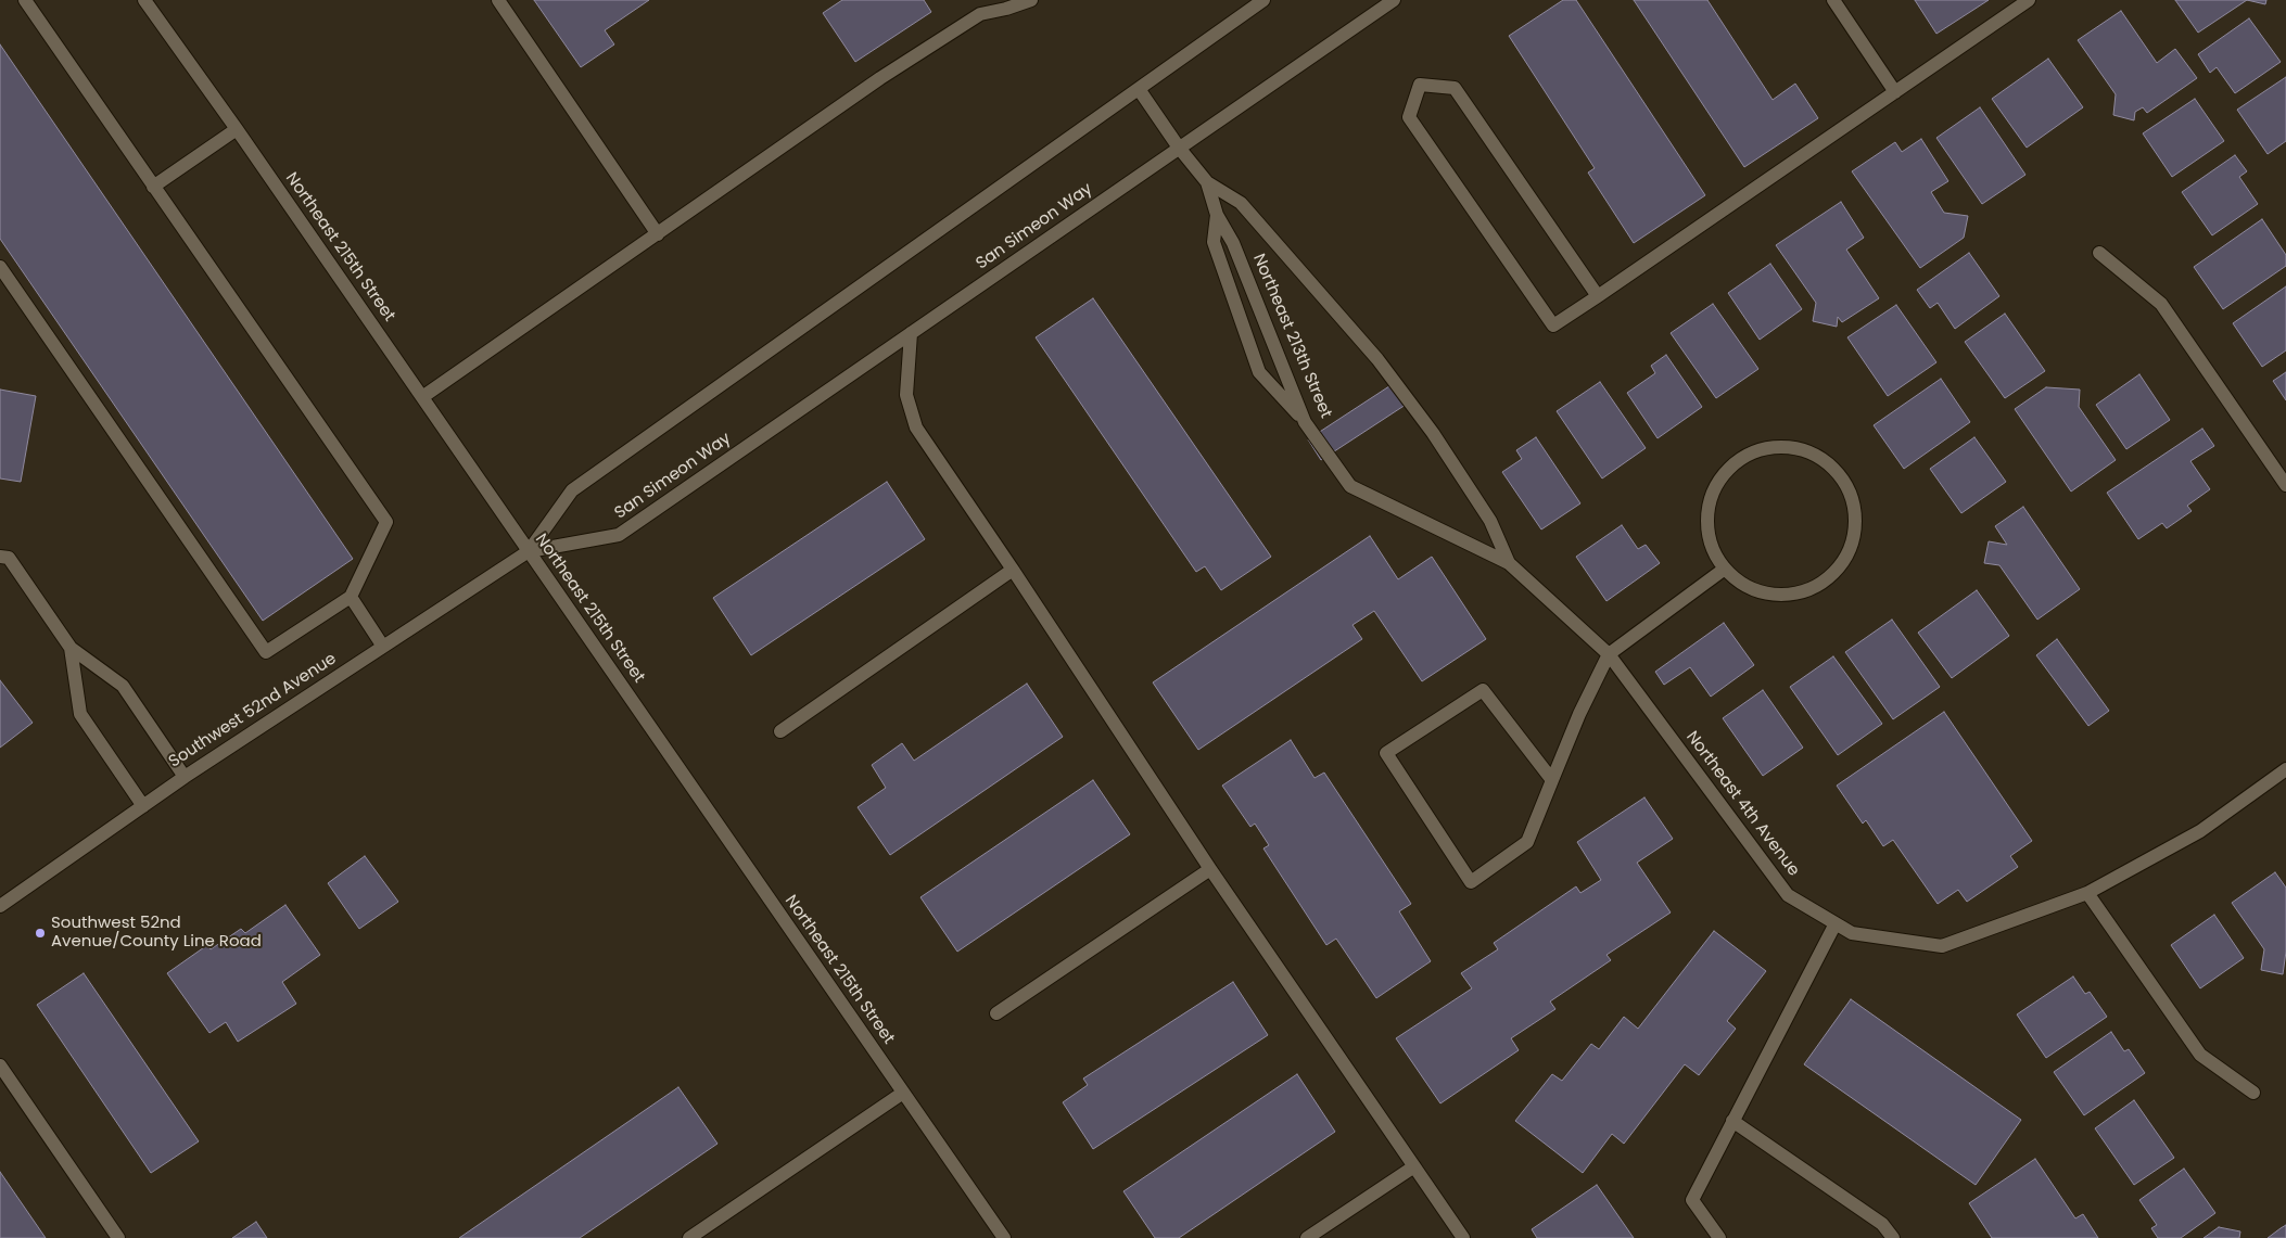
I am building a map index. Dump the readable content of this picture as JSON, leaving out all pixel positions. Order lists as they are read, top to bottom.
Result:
{
  "streets": {
    "street": [
      "San Simeon Way",
      "Northeast 215th Street",
      "Northeast 213th Street",
      "Southwest 52nd Avenue",
      "Northeast 4th Avenue"
    ]
  },
  "crossings": [
    ["San Simeon Way", "Northeast 215th Street"],
    ["San Simeon Way", "Northeast 213th Street"],
    ["San Simeon Way", "Southwest 52nd Avenue"],
    ["Northeast 215th Street", "Southwest 52nd Avenue"],
    ["Northeast 213th Street", "Northeast 4th Avenue"]
  ],
  "places": ["Southwest 52nd Avenue/County Line Road"]
}
